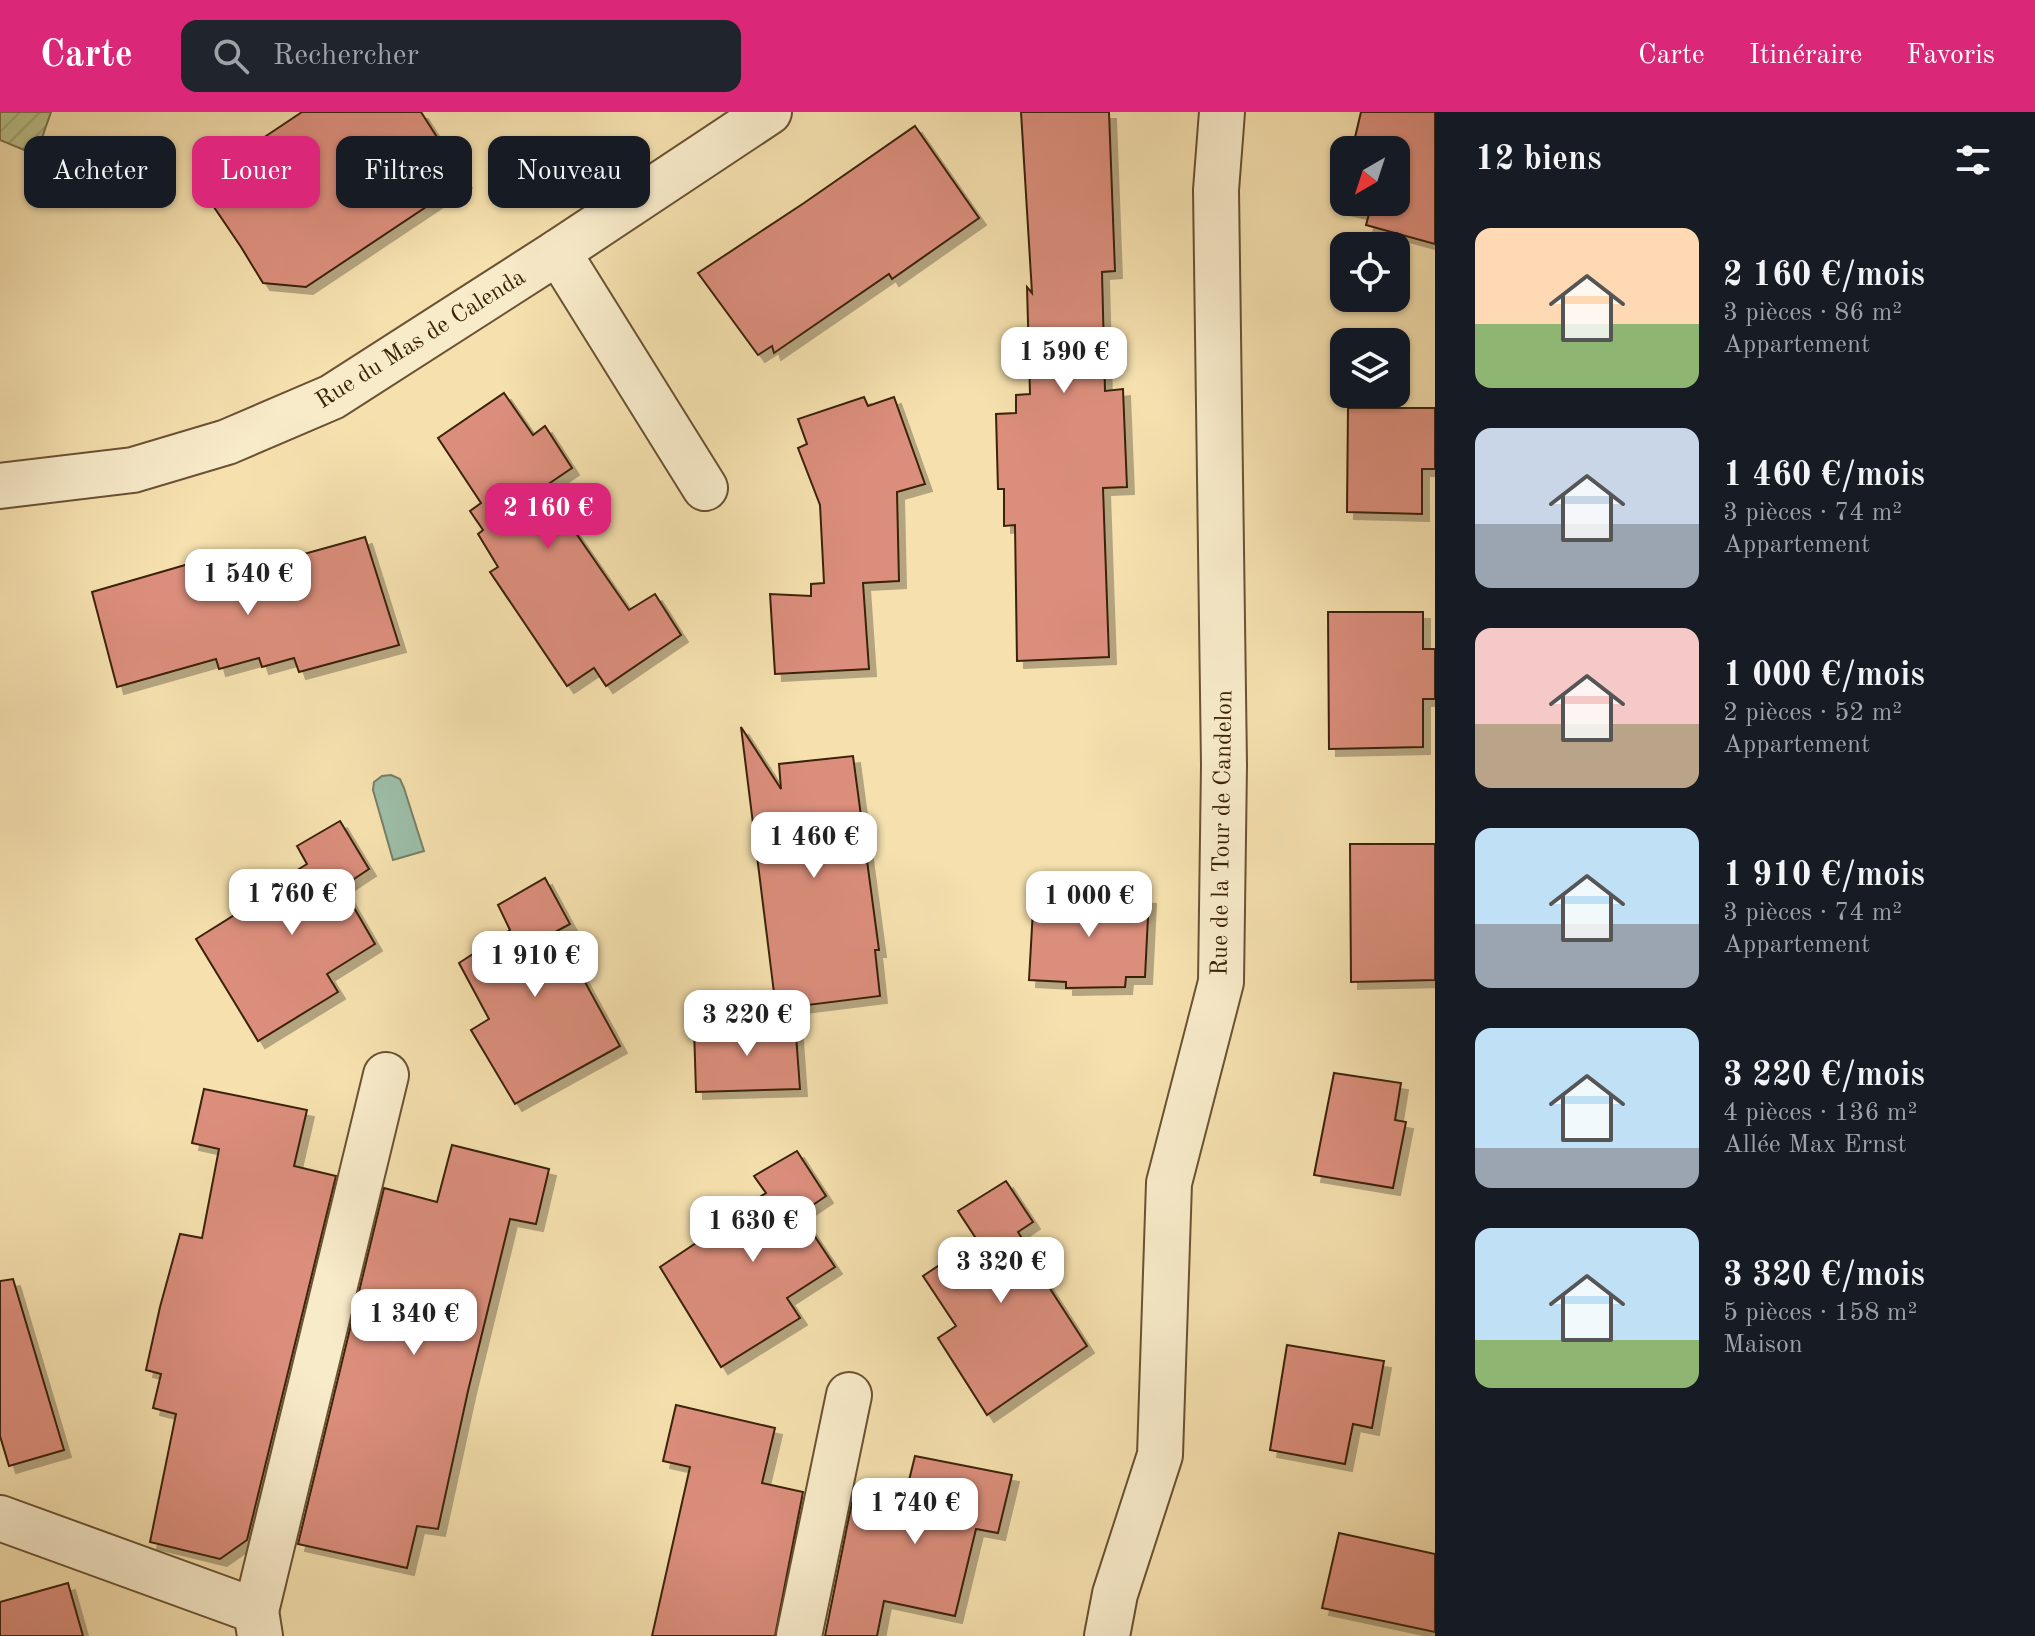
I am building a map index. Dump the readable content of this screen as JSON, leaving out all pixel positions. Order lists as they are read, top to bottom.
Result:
{
  "streets": {
    "street": ["Rue du Mas de Calenda", "Rue de la Tour de Candelon"]
  },
  "north": "bottom left",
  "page": {
    "header": "Carte",
    "search": "Rechercher",
    "nav": ["Carte", "Itinéraire", "Favoris"],
    "heading": "12 biens",
    "chip": [
      "Acheter",
      "Louer",
      "Filtres",
      "Nouveau"
    ],
    "list": [
      {
        "name": "2 160 €/mois",
        "note": "3 pièces · 86 m² · Appartement"
      },
      {
        "name": "1 460 €/mois",
        "note": "3 pièces · 74 m² · Appartement"
      },
      {
        "name": "1 000 €/mois",
        "note": "2 pièces · 52 m² · Appartement"
      },
      {
        "name": "1 910 €/mois",
        "note": "3 pièces · 74 m² · Appartement"
      },
      {
        "name": "3 220 €/mois",
        "note": "4 pièces · 136 m² · Allée Max Ernst"
      },
      {
        "name": "3 320 €/mois",
        "note": "5 pièces · 158 m² · Maison"
      }
    ],
    "price": [
      "1 590 €",
      "2 160 €",
      "1 540 €",
      "1 460 €",
      "1 760 €",
      "1 000 €",
      "1 910 €",
      "3 220 €",
      "1 630 €",
      "3 320 €",
      "1 340 €",
      "1 740 €"
    ]
  }
}
